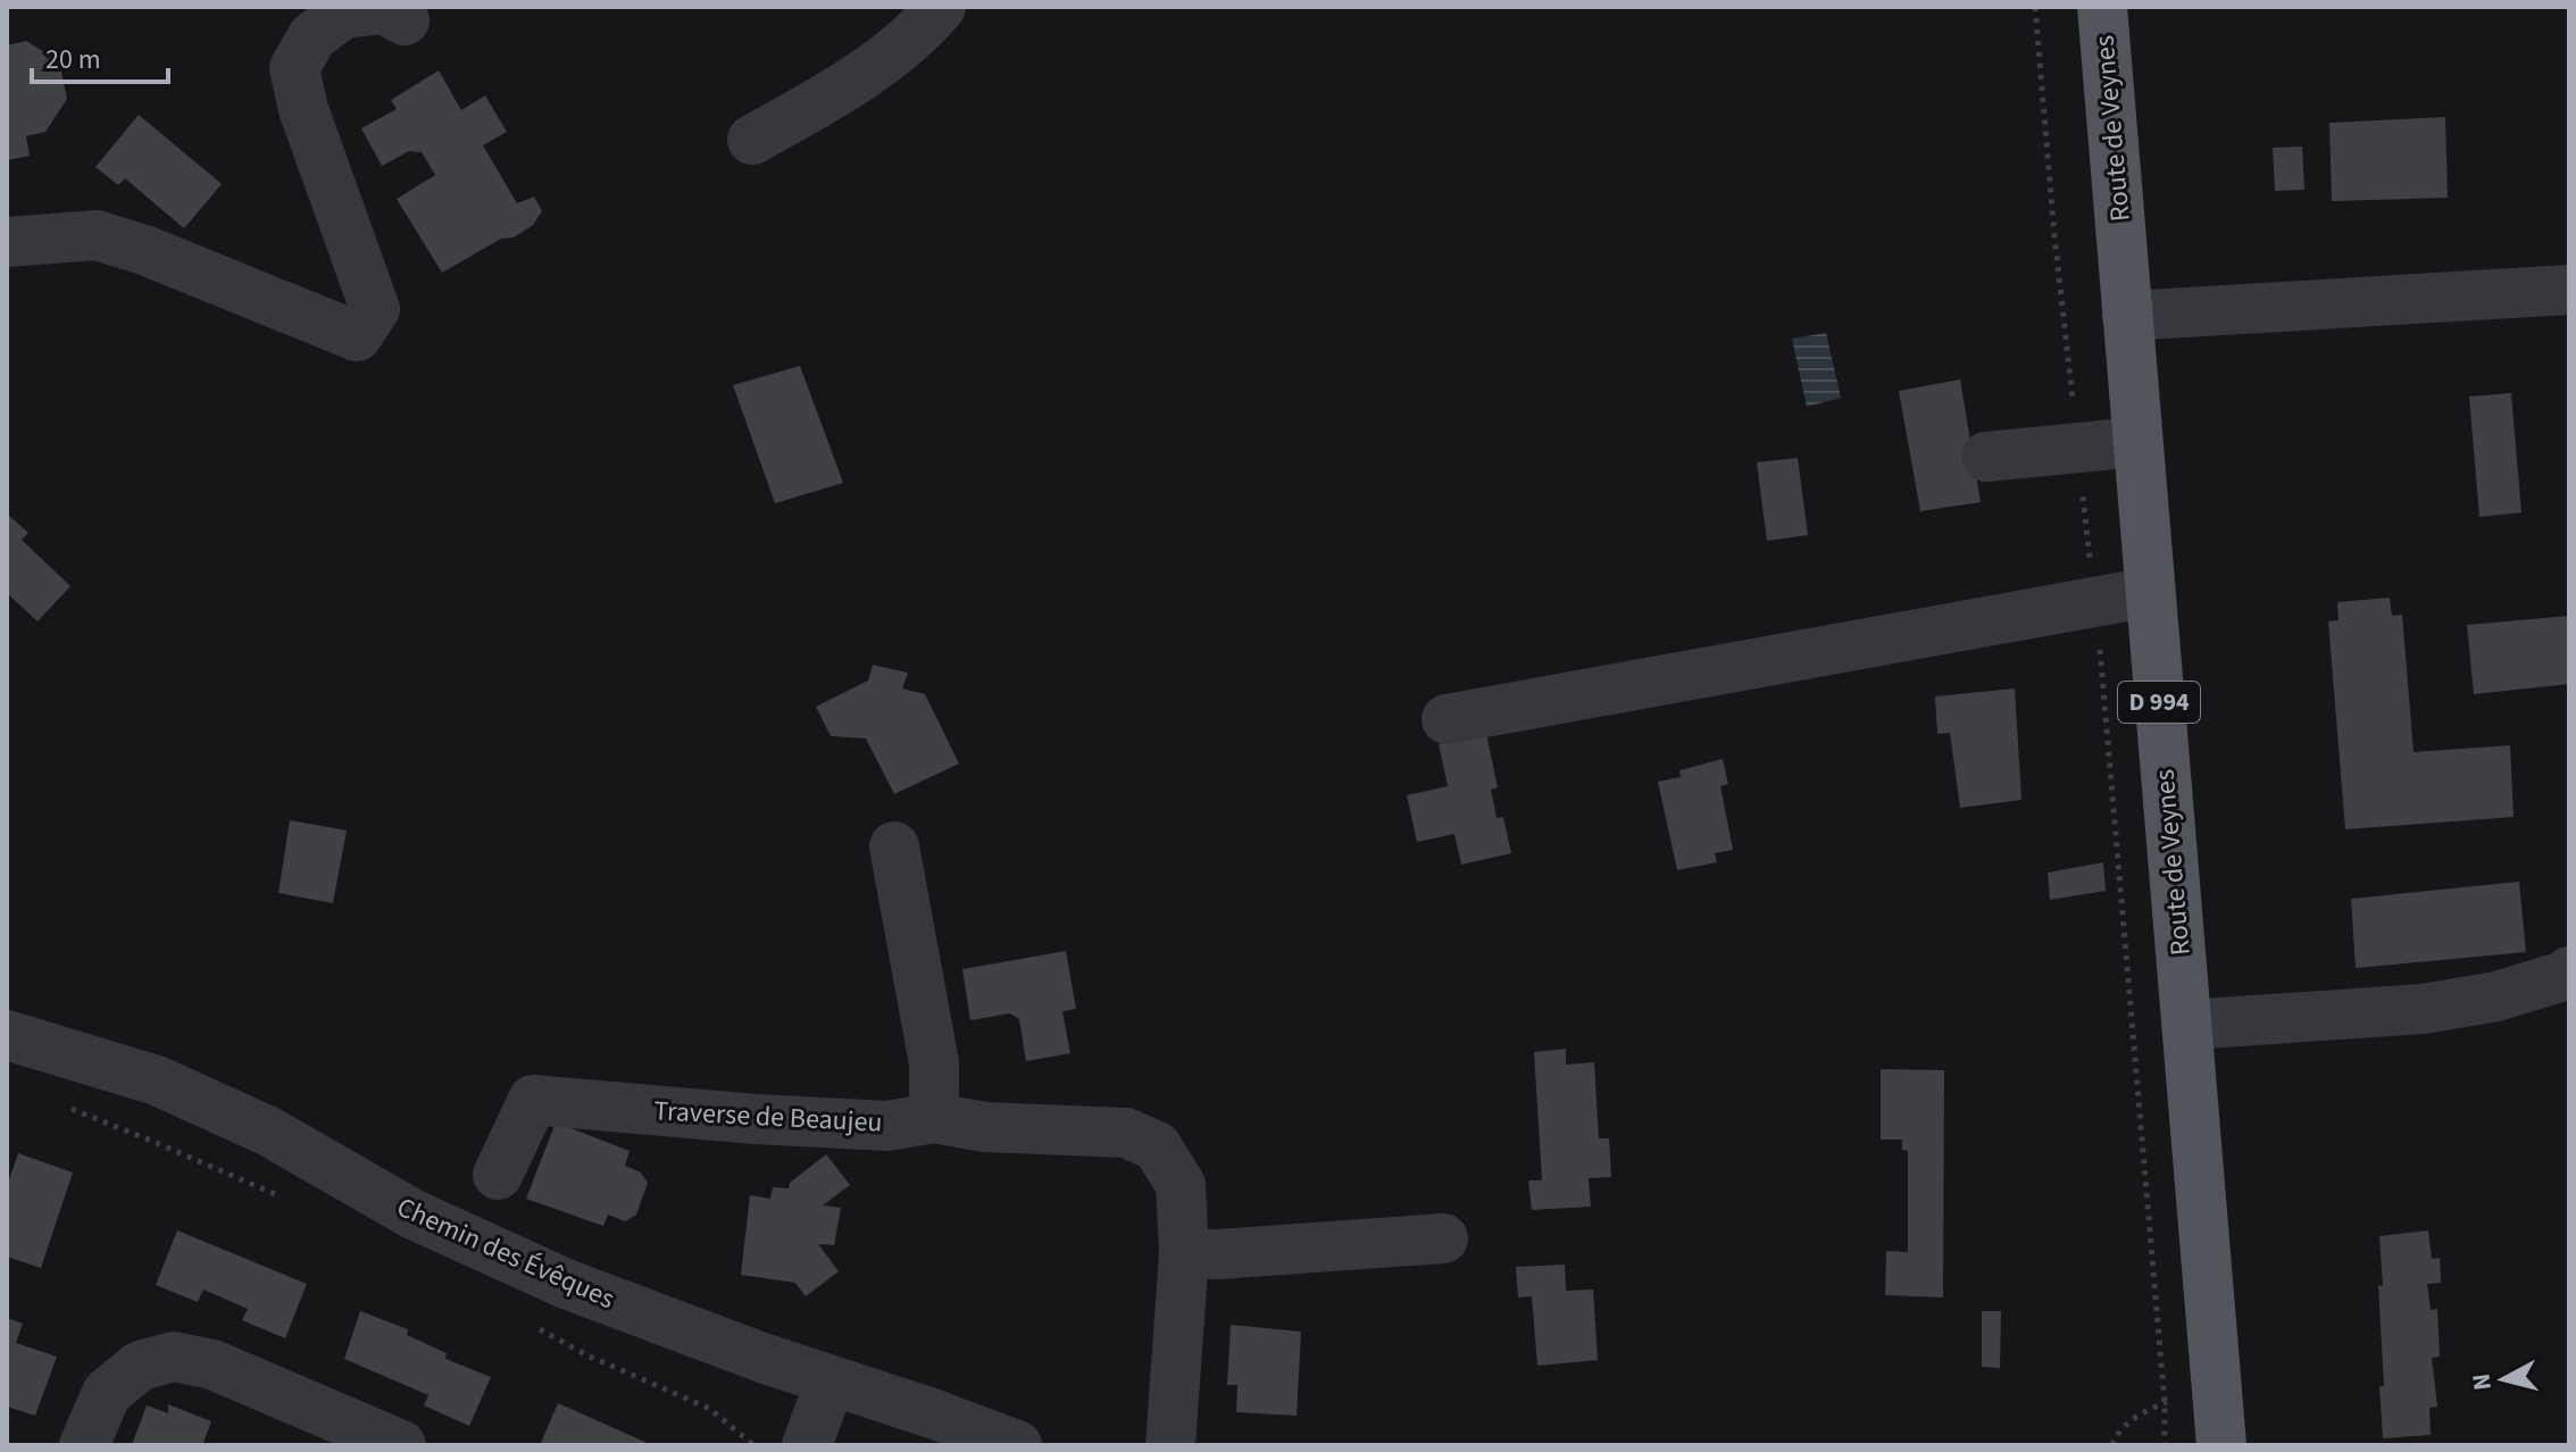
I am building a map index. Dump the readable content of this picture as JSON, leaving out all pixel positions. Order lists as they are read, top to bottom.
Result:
{
  "streets": {
    "main road": ["Route de Veynes", "D 994"],
    "street": ["Traverse de Beaujeu", "Chemin des Évêques"]
  },
  "scale_bar": "20 m",
  "north": "left"
}
